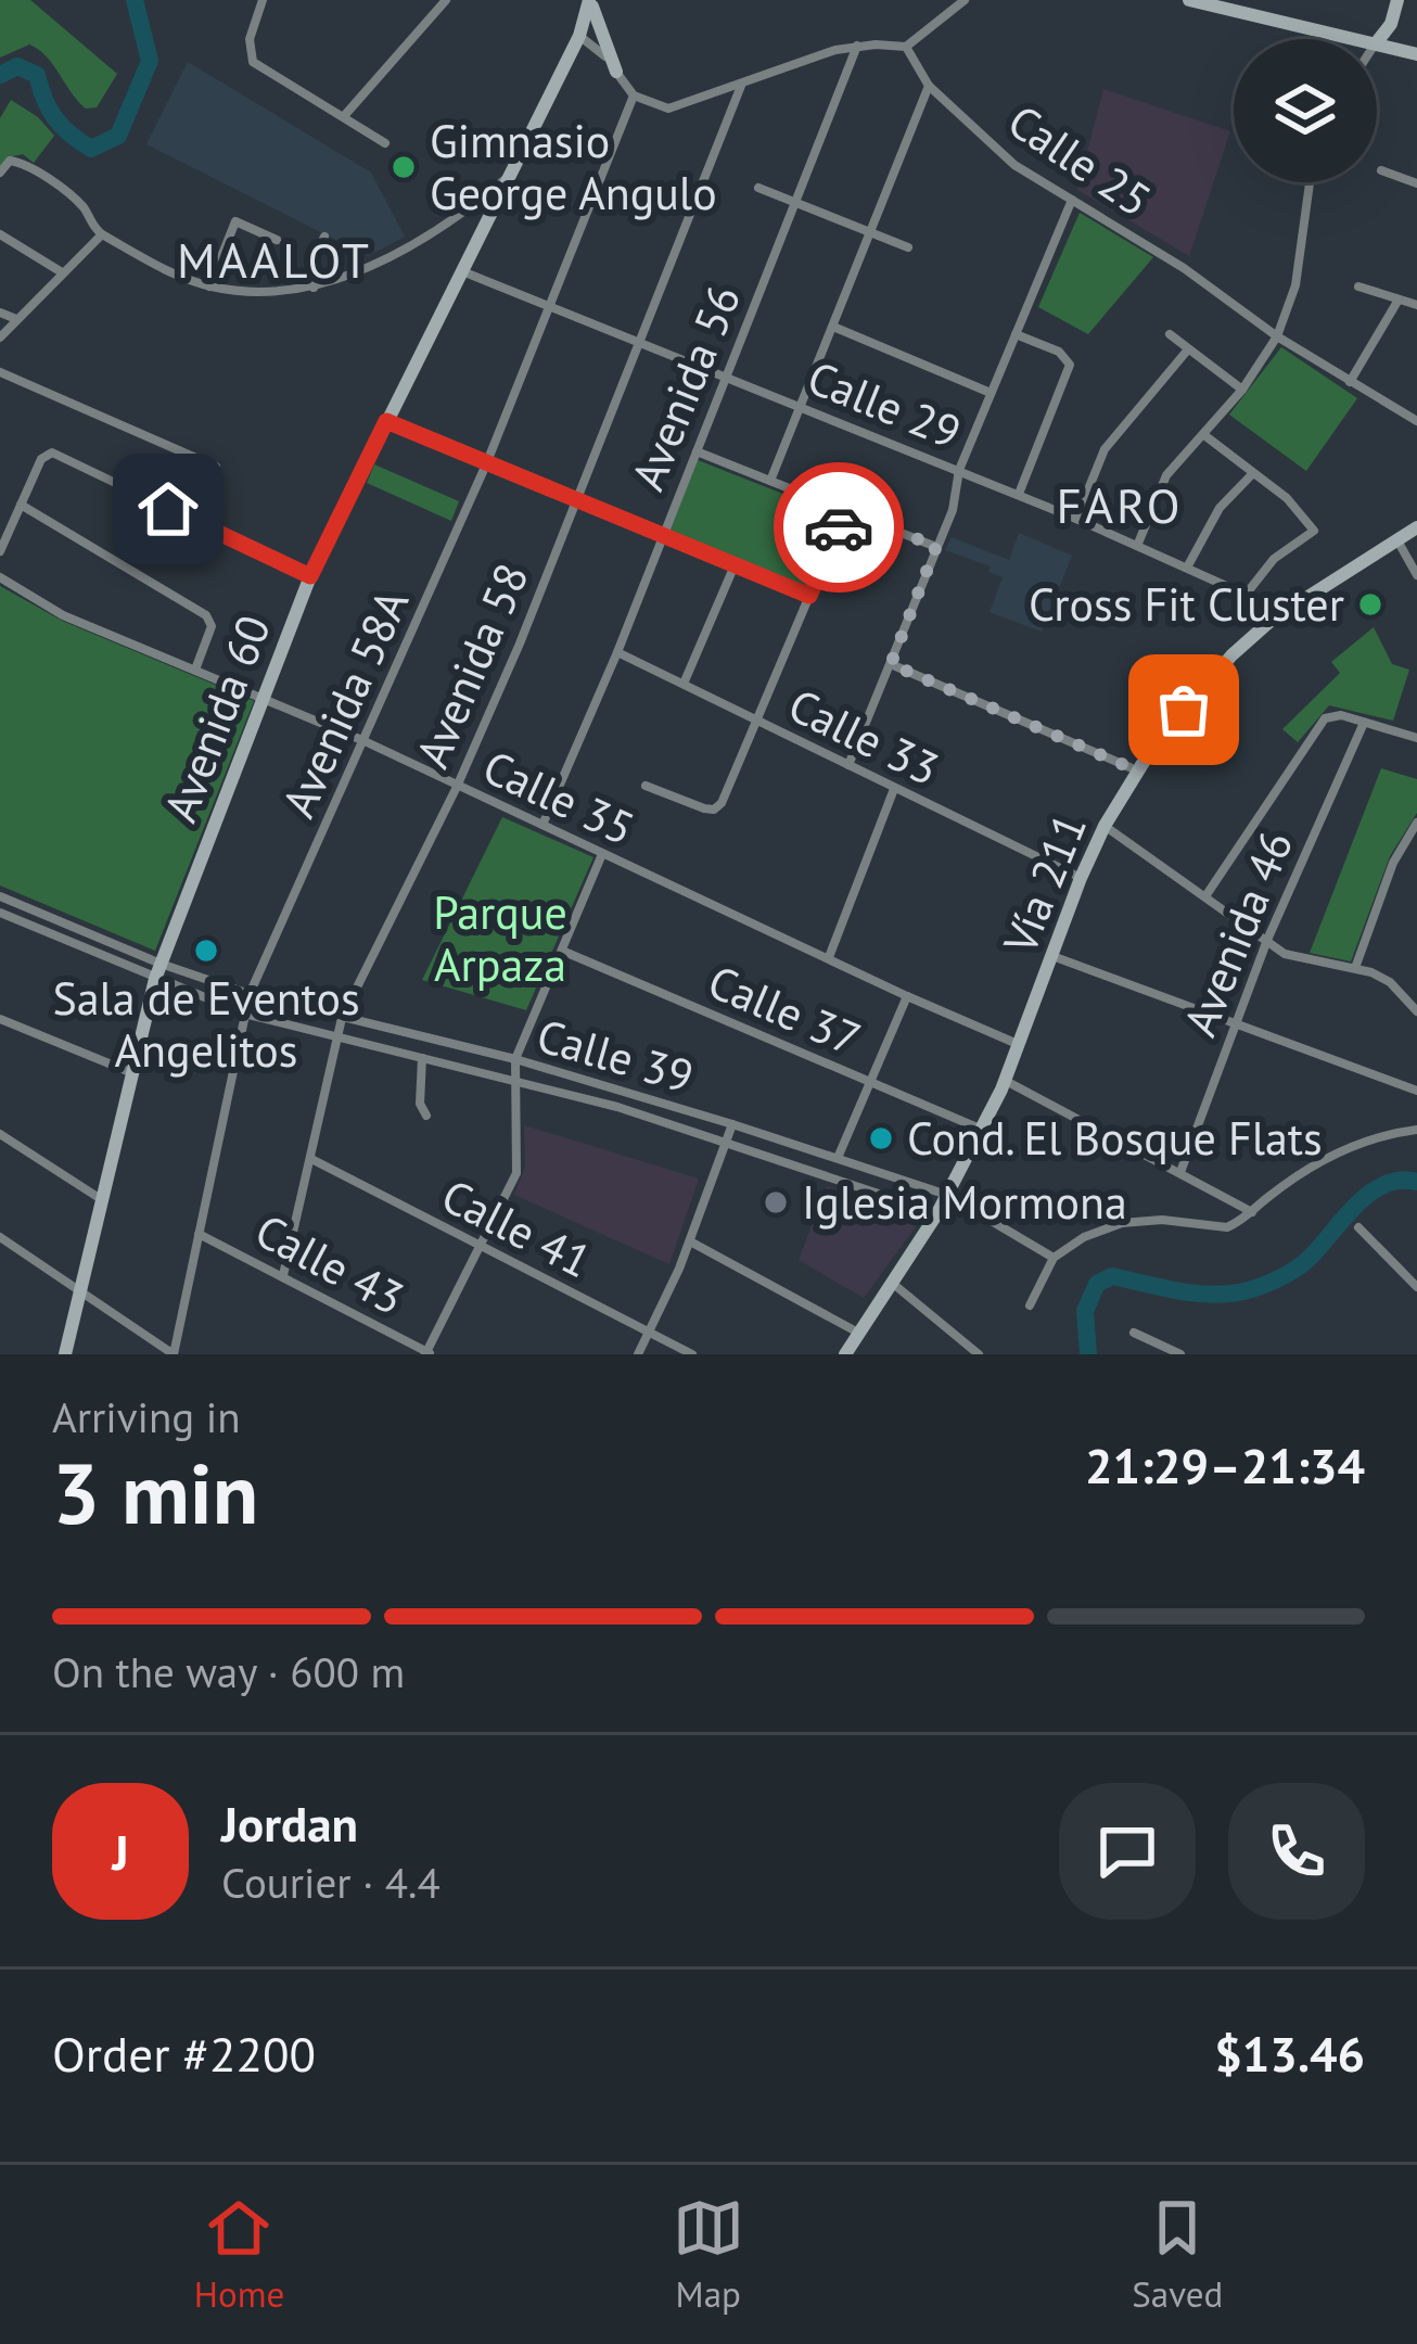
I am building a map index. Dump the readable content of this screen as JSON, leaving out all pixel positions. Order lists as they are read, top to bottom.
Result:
{
  "streets": {
    "street": [
      "Calle 25",
      "Avenida 56",
      "Calle 29",
      "Avenida 58",
      "Avenida 58A",
      "Avenida 60",
      "Calle 33",
      "Calle 35",
      "Vía 211",
      "Avenida 46",
      "Calle 37",
      "Calle 39",
      "Calle 41",
      "Calle 43"
    ]
  },
  "crossings": [
    ["Avenida 56", "Calle 29"],
    ["Avenida 56", "Calle 33"],
    ["Avenida 56", "Calle 35"],
    ["Calle 29", "Avenida 58"],
    ["Calle 29", "Avenida 58A"],
    ["Calle 29", "Avenida 60"],
    ["Calle 29", "Vía 211"],
    ["Avenida 58", "Calle 35"],
    ["Avenida 58", "Calle 39"],
    ["Avenida 58", "Calle 41"],
    ["Avenida 58", "Calle 43"],
    ["Avenida 58A", "Calle 35"],
    ["Avenida 58A", "Calle 39"],
    ["Avenida 58A", "Calle 43"],
    ["Avenida 60", "Calle 35"],
    ["Avenida 60", "Calle 39"],
    ["Calle 33", "Vía 211"],
    ["Calle 35", "Vía 211"],
    ["Vía 211", "Calle 37"],
    ["Vía 211", "Calle 39"]
  ],
  "districts": ["MAALOT", "FARO"],
  "parks": ["Parque Arpaza"],
  "places": [
    "Gimnasio George Angulo",
    "Cross Fit Cluster",
    "Sala de Eventos Angelitos",
    "Cond. El Bosque Flats",
    "Iglesia Mormona"
  ],
  "page": {
    "heading": ["3 min", "Arriving in", "21:29–21:34"],
    "panel": [
      "Jordan",
      "Courier · 4.4",
      "Order #2200",
      "$13.46"
    ],
    "bar": "On the way · 600 m",
    "round": "J",
    "tabs": ["Home", "Map", "Saved"]
  }
}
